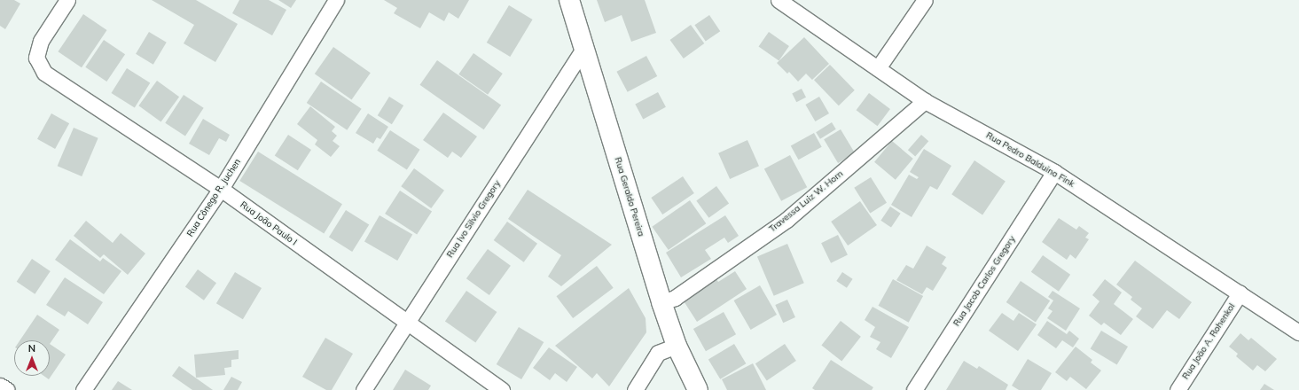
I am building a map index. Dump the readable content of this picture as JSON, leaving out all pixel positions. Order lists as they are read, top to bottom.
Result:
{
  "streets": {
    "main road": ["Rua Geraldo Pereira"],
    "street": [
      "Rua Pedro Balduino Fink",
      "Rua Cônego R. Juchen",
      "Travessa Luiz W. Horn",
      "Rua Ivo Silvio Gregory",
      "Rua João Paulo I",
      "Rua Jacob Carlos Gregory",
      "Rua João A. Rohenkol"
    ]
  },
  "crossings": [
    ["Rua Pedro Balduino Fink", "Travessa Luiz W. Horn"],
    ["Rua Pedro Balduino Fink", "Rua Jacob Carlos Gregory"],
    ["Rua Pedro Balduino Fink", "Rua João A. Rohenkol"],
    ["Rua Geraldo Pereira", "Travessa Luiz W. Horn"],
    ["Rua Geraldo Pereira", "Rua Ivo Silvio Gregory"],
    ["Rua Cônego R. Juchen", "Rua João Paulo I"],
    ["Rua Ivo Silvio Gregory", "Rua João Paulo I"]
  ],
  "north": "top"
}
